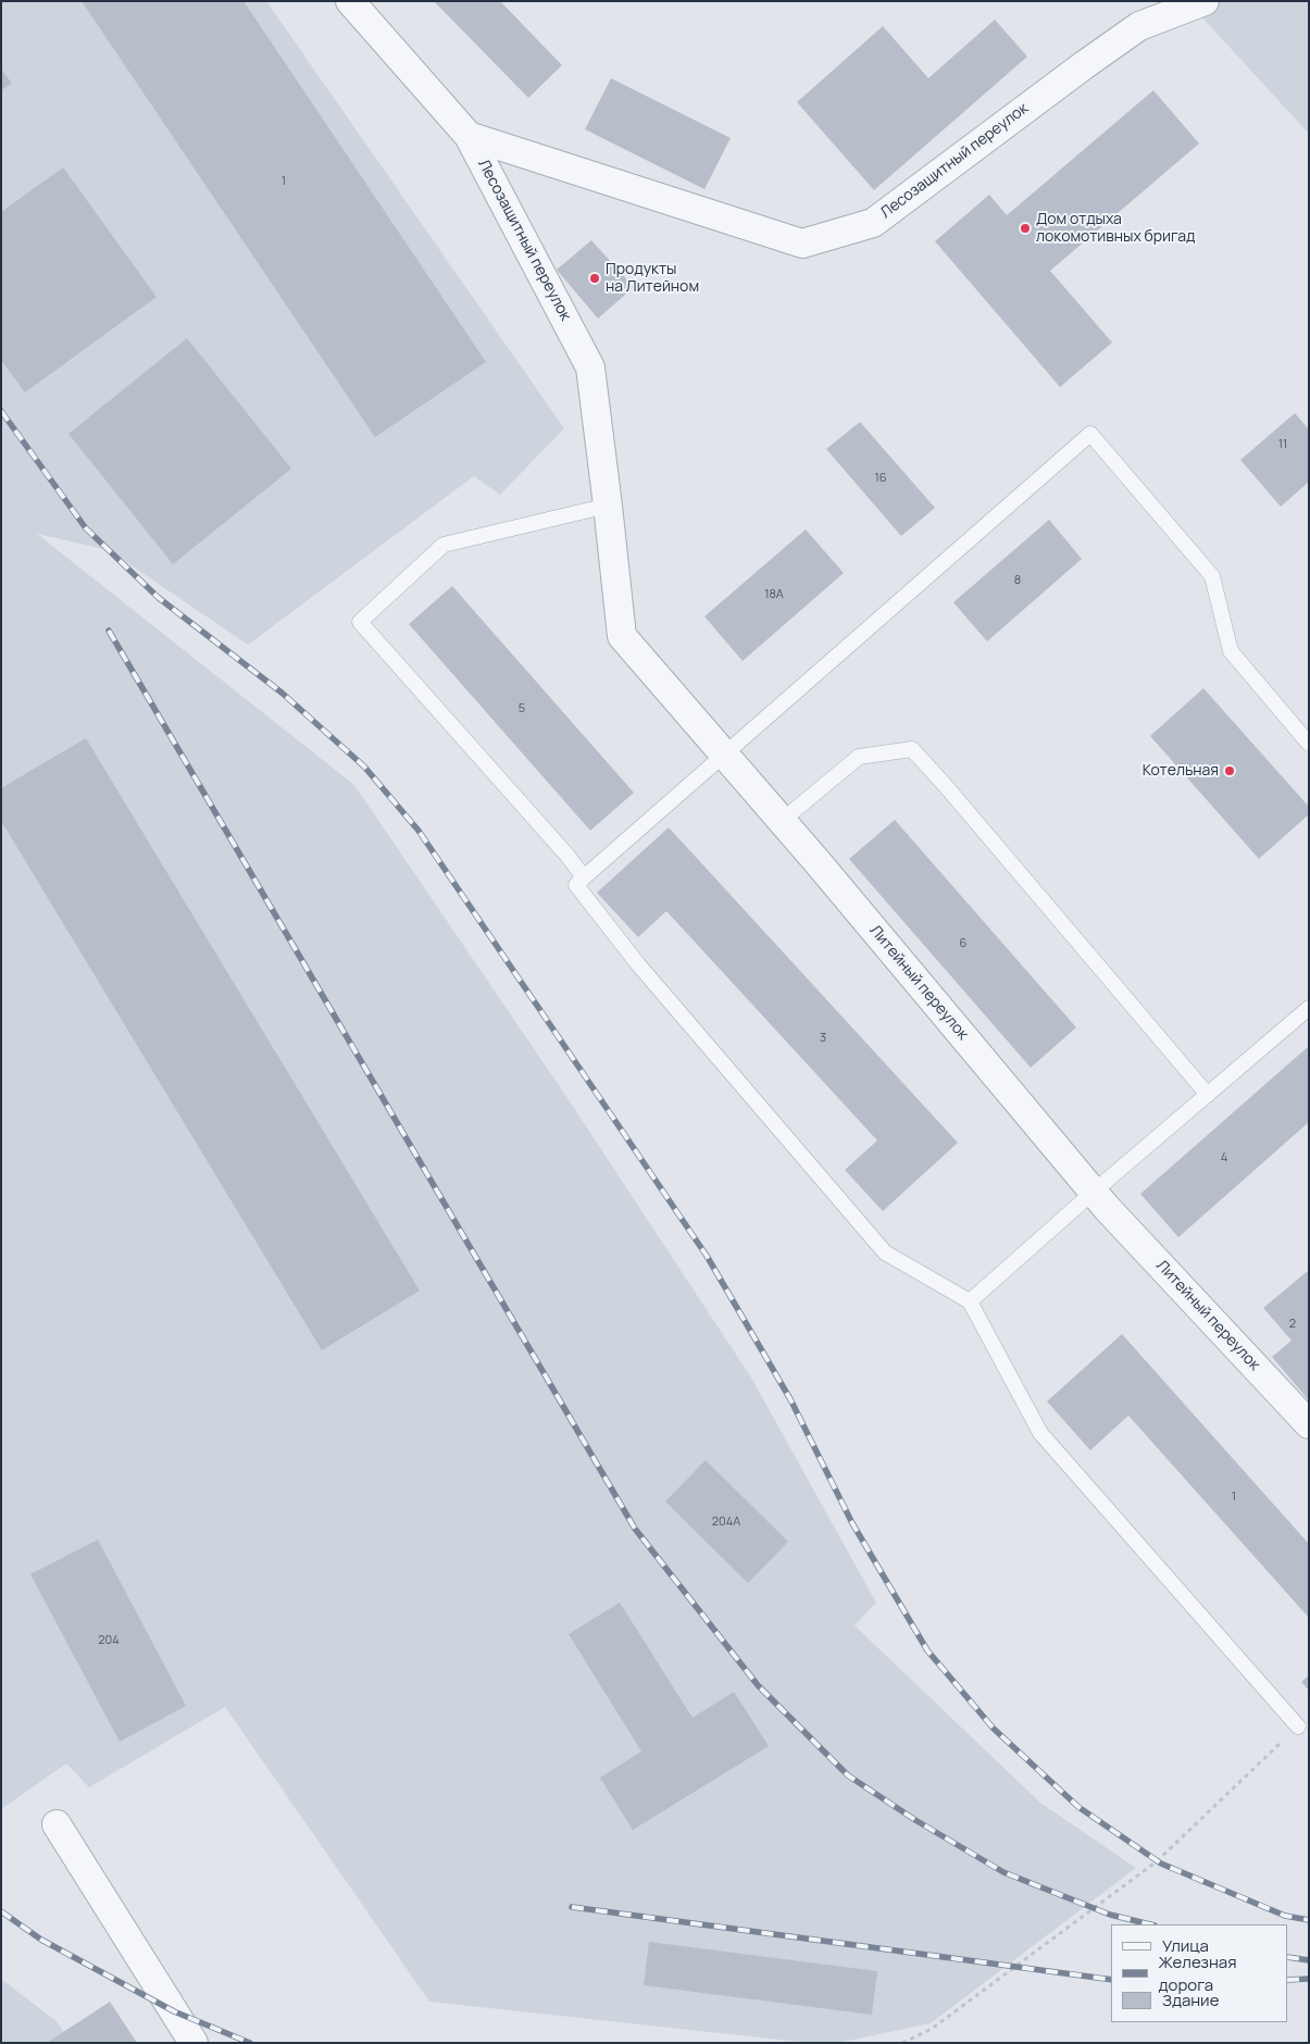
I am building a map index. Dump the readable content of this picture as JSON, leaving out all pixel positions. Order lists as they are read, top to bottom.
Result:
{
  "streets": {
    "street": ["Лесозащитный переулок", "Литейный переулок"]
  },
  "crossings": [
    ["Лесозащитный переулок", "Литейный переулок"]
  ],
  "places": ["Дом отдыха локомотивных бригад", "Продукты на Литейном", "Котельная"],
  "house_numbers": [
    "1",
    "11",
    "16",
    "8",
    "18А",
    "5",
    "6",
    "3",
    "4",
    "2",
    "1",
    "204А",
    "204"
  ],
  "legend": ["Улица", "Железная дорога", "Здание"]
}
